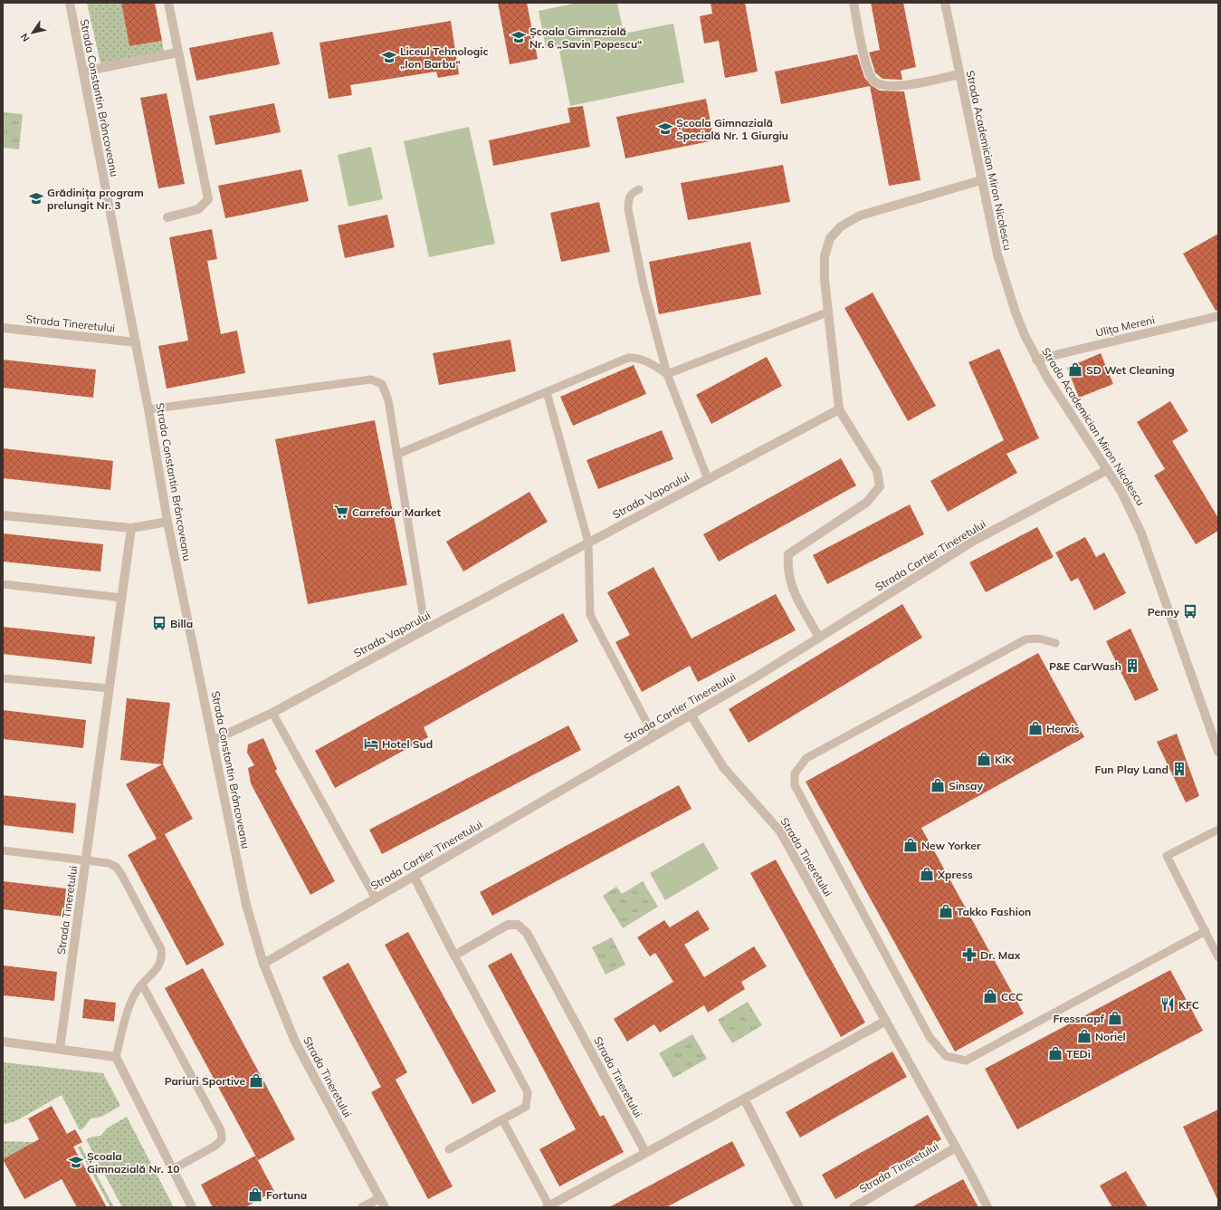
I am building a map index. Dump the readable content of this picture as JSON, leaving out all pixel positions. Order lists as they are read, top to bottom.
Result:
{
  "streets": {
    "street": [
      "Strada Constantin Brâncoveanu",
      "Strada Academician Miron Nicolescu",
      "Strada Tineretului",
      "Ulița Mereni",
      "Strada Vaporului",
      "Strada Cartier Tineretului"
    ]
  },
  "crossings": [
    ["Strada Constantin Brâncoveanu", "Strada Tineretului"],
    ["Strada Constantin Brâncoveanu", "Strada Vaporului"],
    ["Strada Constantin Brâncoveanu", "Strada Cartier Tineretului"],
    ["Strada Academician Miron Nicolescu", "Ulița Mereni"],
    ["Strada Academician Miron Nicolescu", "Strada Cartier Tineretului"],
    ["Strada Tineretului", "Strada Cartier Tineretului"]
  ],
  "places": {
    "school or university": [
      "Școala Gimnazială Nr. 6 „Savin Popescu“",
      "Liceul Tehnologic „Ion Barbu“",
      "Școala Gimnazială Specială Nr. 1 Giurgiu",
      "Grădinița program prelungit Nr. 3",
      "Școala Gimnazială Nr. 10"
    ],
    "shop": [
      "SD Wet Cleaning",
      "Hervis",
      "KiK",
      "Sinsay",
      "New Yorker",
      "Xpress",
      "Takko Fashion",
      "CCC",
      "Fressnapf",
      "Noriel",
      "TEDi",
      "Pariuri Sportive",
      "Fortuna"
    ],
    "supermarket": ["Carrefour Market"],
    "bus stop": ["Penny", "Billa"],
    "building": ["P&E CarWash", "Fun Play Land"],
    "hotel": ["Hotel Sud"],
    "pharmacy": ["Dr. Max"],
    "restaurant": ["KFC"]
  },
  "north": "bottom left"
}
